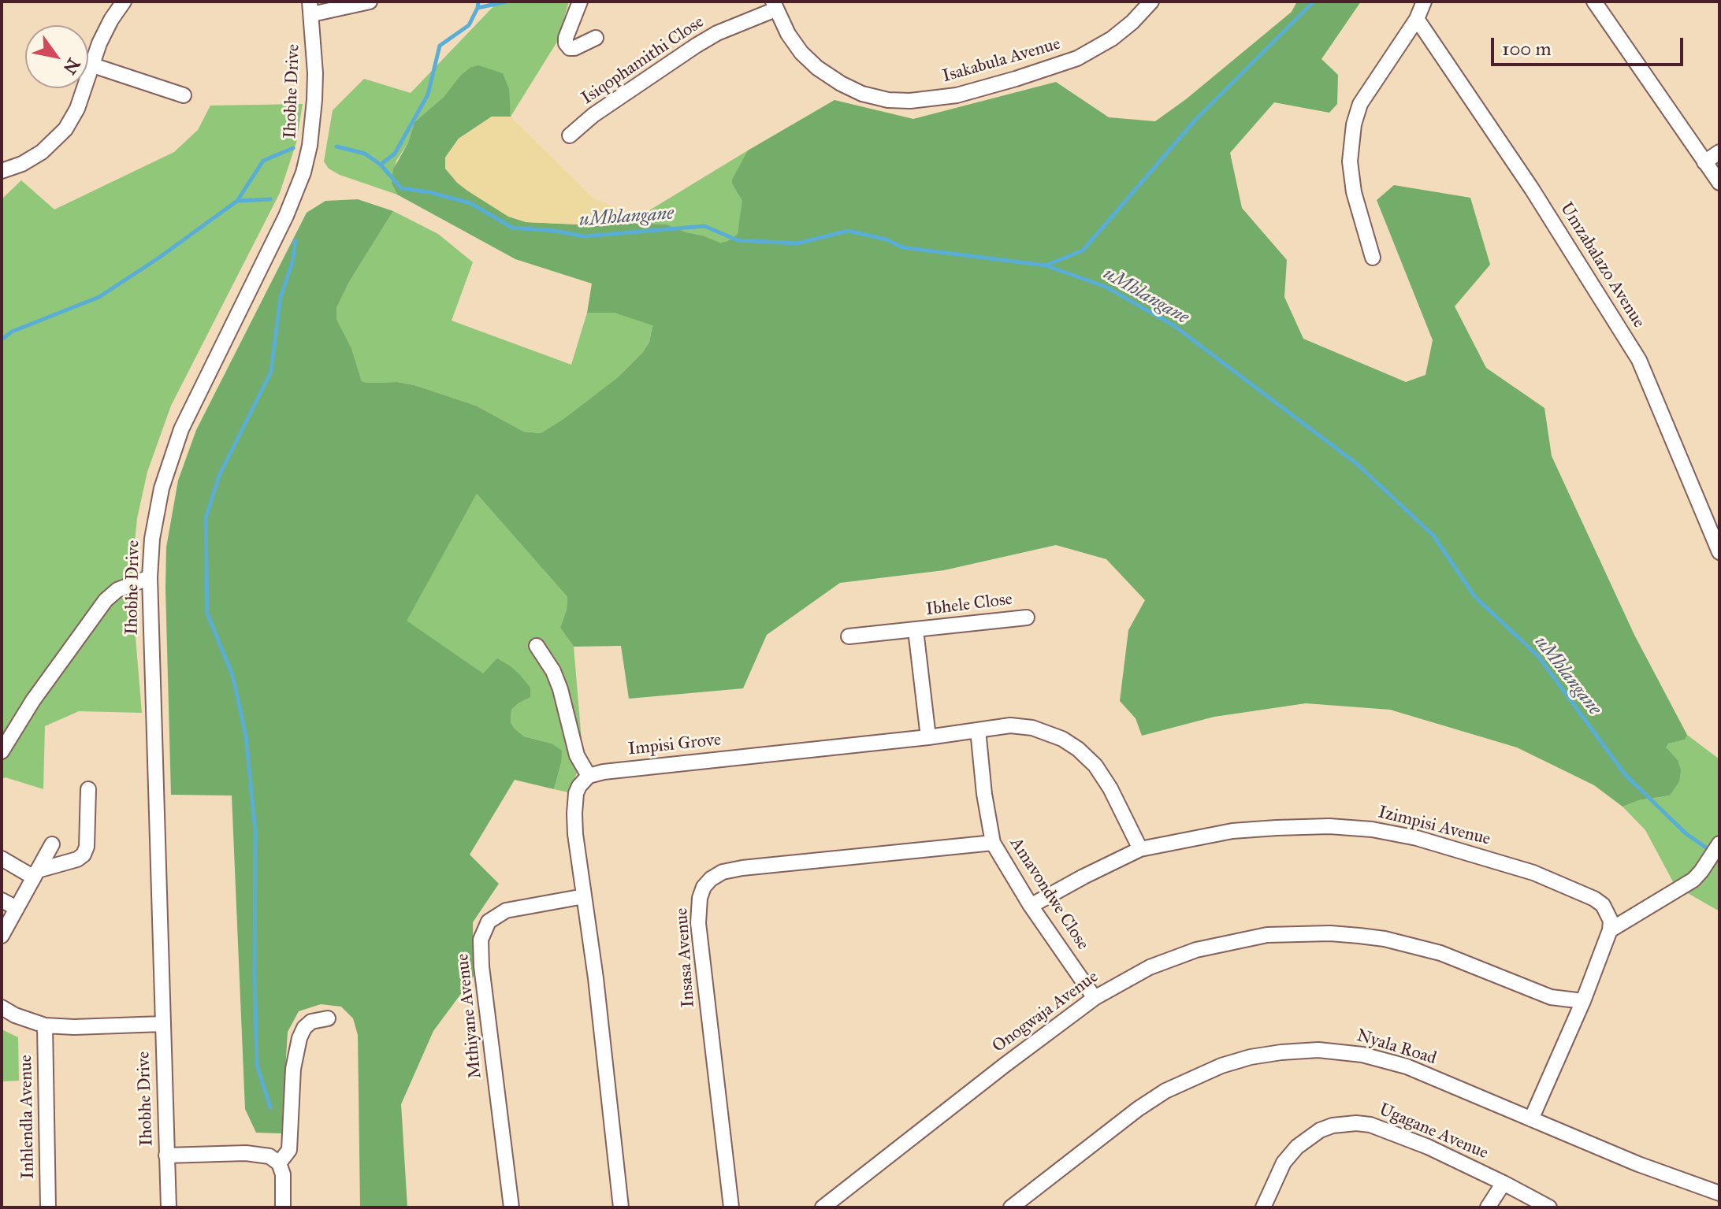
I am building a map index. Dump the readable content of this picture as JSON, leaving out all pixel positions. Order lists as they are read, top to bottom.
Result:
{
  "streets": {
    "street": [
      "Isiqophamithi Close",
      "Isakabula Avenue",
      "Ihobhe Drive",
      "Umzabalazo Avenue",
      "Ibhele Close",
      "Impisi Grove",
      "Izimpisi Avenue",
      "Amavondwe Close",
      "Insasa Avenue",
      "Onogwaja Avenue",
      "Mthiyane Avenue",
      "Nyala Road",
      "Inhlendla Avenue",
      "Ugagane Avenue"
    ]
  },
  "crossings": [
    ["Isiqophamithi Close", "Isakabula Avenue"],
    ["Ibhele Close", "Impisi Grove"],
    ["Impisi Grove", "Izimpisi Avenue"],
    ["Impisi Grove", "Amavondwe Close"],
    ["Izimpisi Avenue", "Amavondwe Close"],
    ["Amavondwe Close", "Insasa Avenue"],
    ["Amavondwe Close", "Onogwaja Avenue"]
  ],
  "water": ["uMhlangane"],
  "scale_bar": "100 m",
  "north": "bottom right"
}
